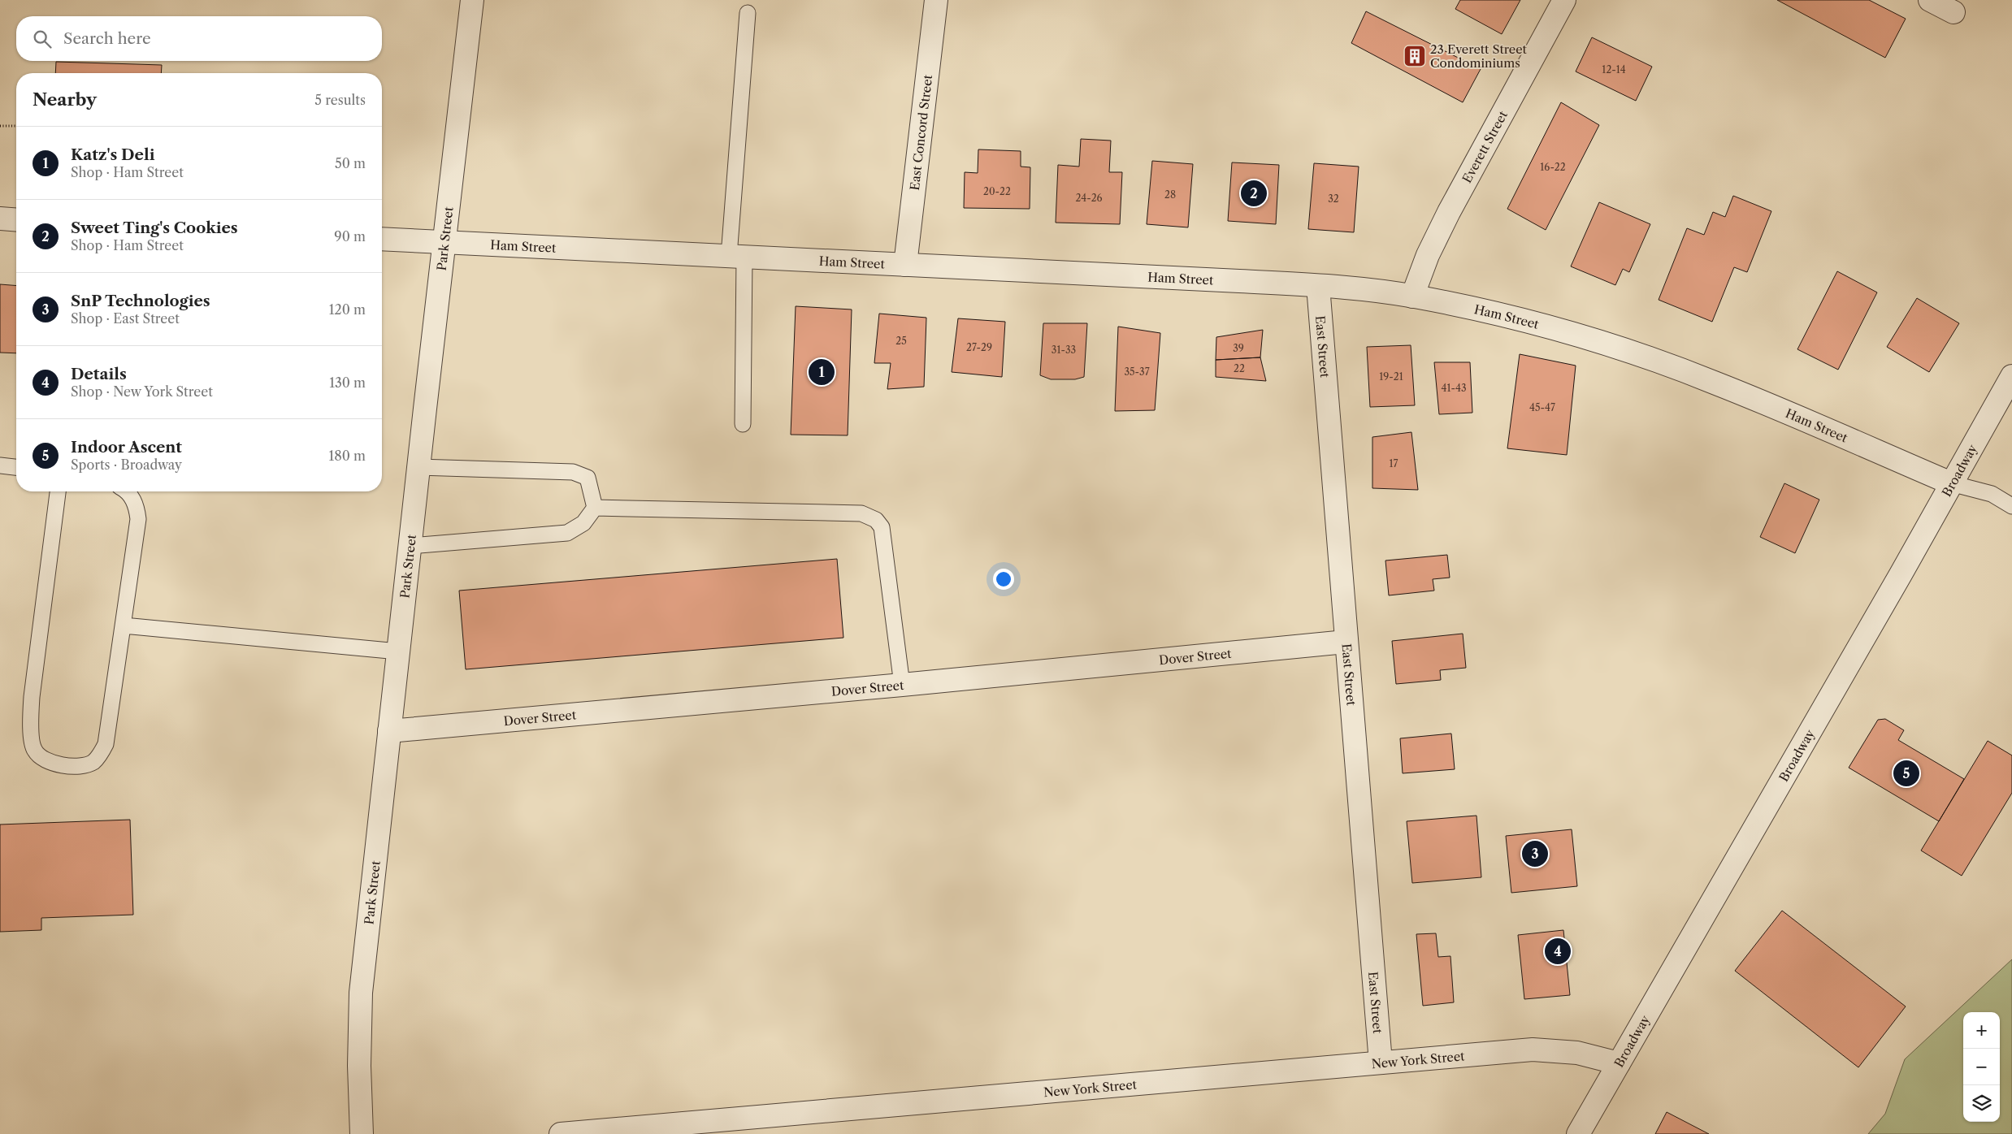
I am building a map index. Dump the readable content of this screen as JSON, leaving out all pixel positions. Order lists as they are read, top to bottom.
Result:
{
  "streets": {
    "street": [
      "East Concord Street",
      "Everett Street",
      "Park Street",
      "Ham Street",
      "East Street",
      "Broadway",
      "Dover Street",
      "New York Street"
    ]
  },
  "crossings": [
    ["East Concord Street", "Ham Street"],
    ["Everett Street", "Ham Street"],
    ["Park Street", "Ham Street"],
    ["Park Street", "Dover Street"],
    ["Ham Street", "East Street"],
    ["Ham Street", "Broadway"],
    ["East Street", "Dover Street"],
    ["East Street", "New York Street"],
    ["Broadway", "New York Street"]
  ],
  "places": {
    "building": ["23 Everett Street Condominiums"]
  },
  "house_numbers": [
    "12-14",
    "16-22",
    "20-22",
    "28",
    "24-26",
    "32",
    "25",
    "27-29",
    "39",
    "31-33",
    "22",
    "35-37",
    "19-21",
    "41-43",
    "45-47",
    "17"
  ],
  "page": {
    "search": "Search here",
    "heading": ["Nearby", "5 results"],
    "list": [
      {
        "mark": "1",
        "name": "Katz's Deli",
        "note": "Shop · Ham Street",
        "value": "50 m"
      },
      {
        "mark": "2",
        "name": "Sweet Ting's Cookies",
        "note": "Shop · Ham Street",
        "value": "90 m"
      },
      {
        "mark": "3",
        "name": "SnP Technologies",
        "note": "Shop · East Street",
        "value": "120 m"
      },
      {
        "mark": "4",
        "name": "Details",
        "note": "Shop · New York Street",
        "value": "130 m"
      },
      {
        "mark": "5",
        "name": "Indoor Ascent",
        "note": "Sports · Broadway",
        "value": "180 m"
      }
    ],
    "pins": [
      "2",
      "1",
      "5",
      "3",
      "4"
    ],
    "map_buttons": ["+", "−"]
  }
}
